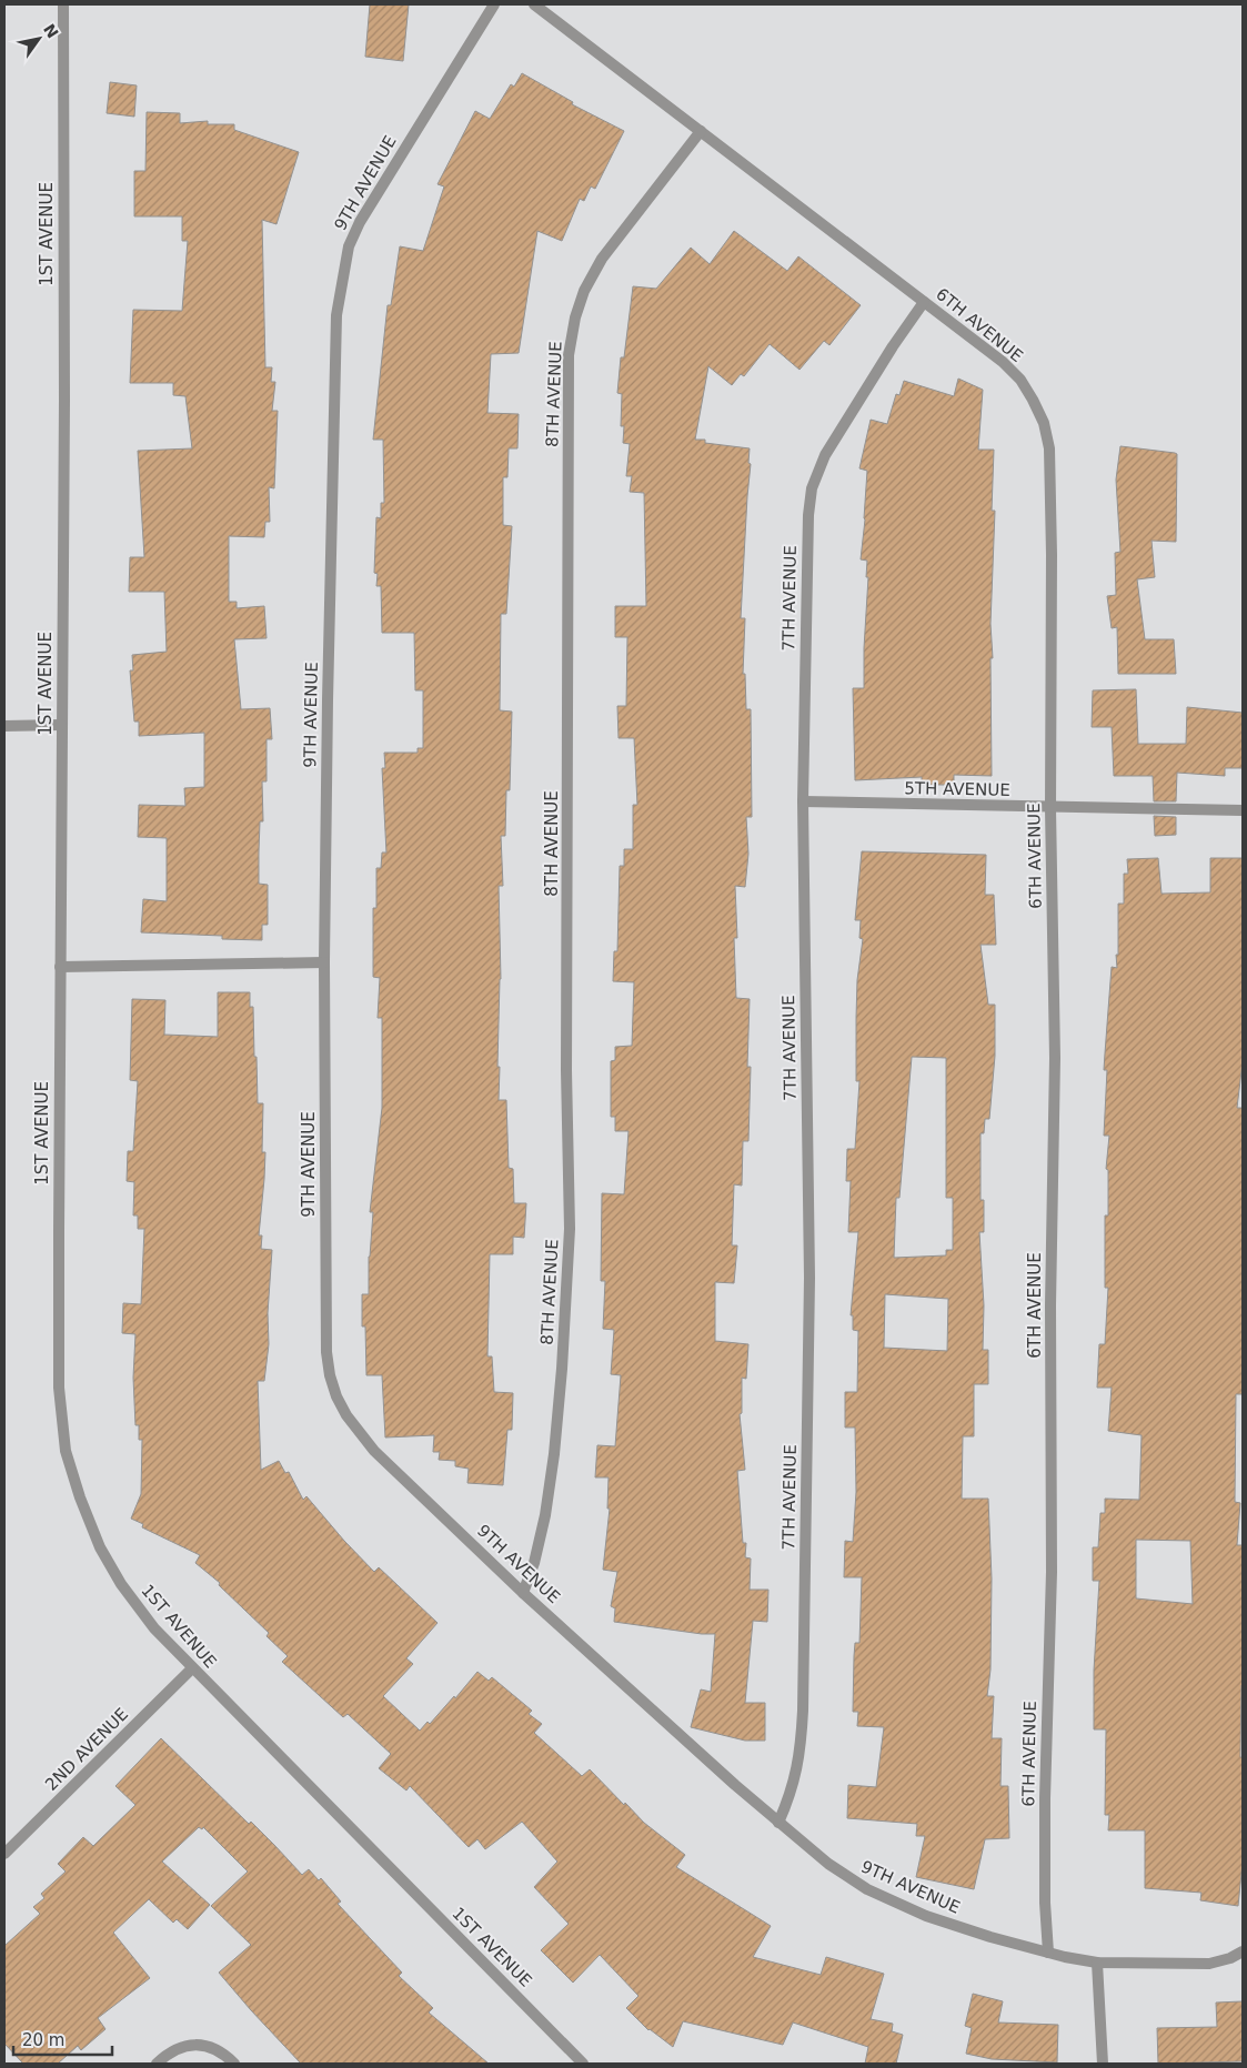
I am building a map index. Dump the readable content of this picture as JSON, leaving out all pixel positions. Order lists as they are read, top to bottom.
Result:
{
  "streets": {
    "street": [
      "9TH AVENUE",
      "1ST AVENUE",
      "6TH AVENUE",
      "8TH AVENUE",
      "7TH AVENUE",
      "5TH AVENUE",
      "2ND AVENUE"
    ]
  },
  "crossings": [
    ["9TH AVENUE", "6TH AVENUE"],
    ["9TH AVENUE", "8TH AVENUE"],
    ["9TH AVENUE", "7TH AVENUE"],
    ["1ST AVENUE", "2ND AVENUE"],
    ["6TH AVENUE", "8TH AVENUE"],
    ["6TH AVENUE", "7TH AVENUE"],
    ["6TH AVENUE", "5TH AVENUE"],
    ["7TH AVENUE", "5TH AVENUE"]
  ],
  "scale_bar": "20 m",
  "north": "top right"
}
